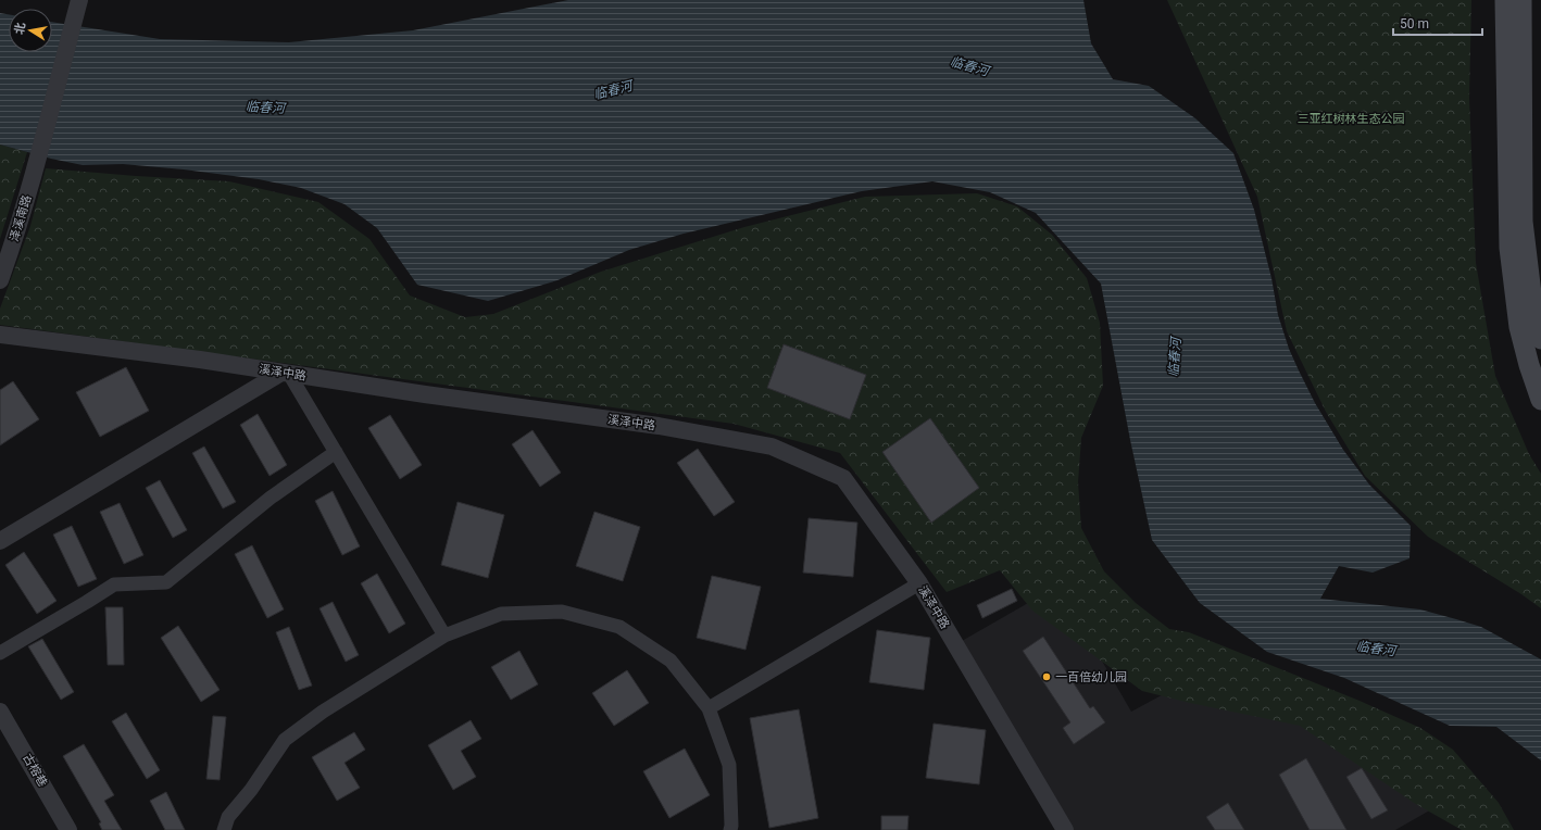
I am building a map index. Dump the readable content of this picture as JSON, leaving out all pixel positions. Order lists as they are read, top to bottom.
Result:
{
  "streets": {
    "street": ["泽溪南路", "溪泽中路", "古榕巷"]
  },
  "water": ["临春河"],
  "parks": ["三亚红树林生态公园"],
  "places": ["一百倍幼儿园"],
  "scale_bar": "50 m",
  "north": "left"
}
